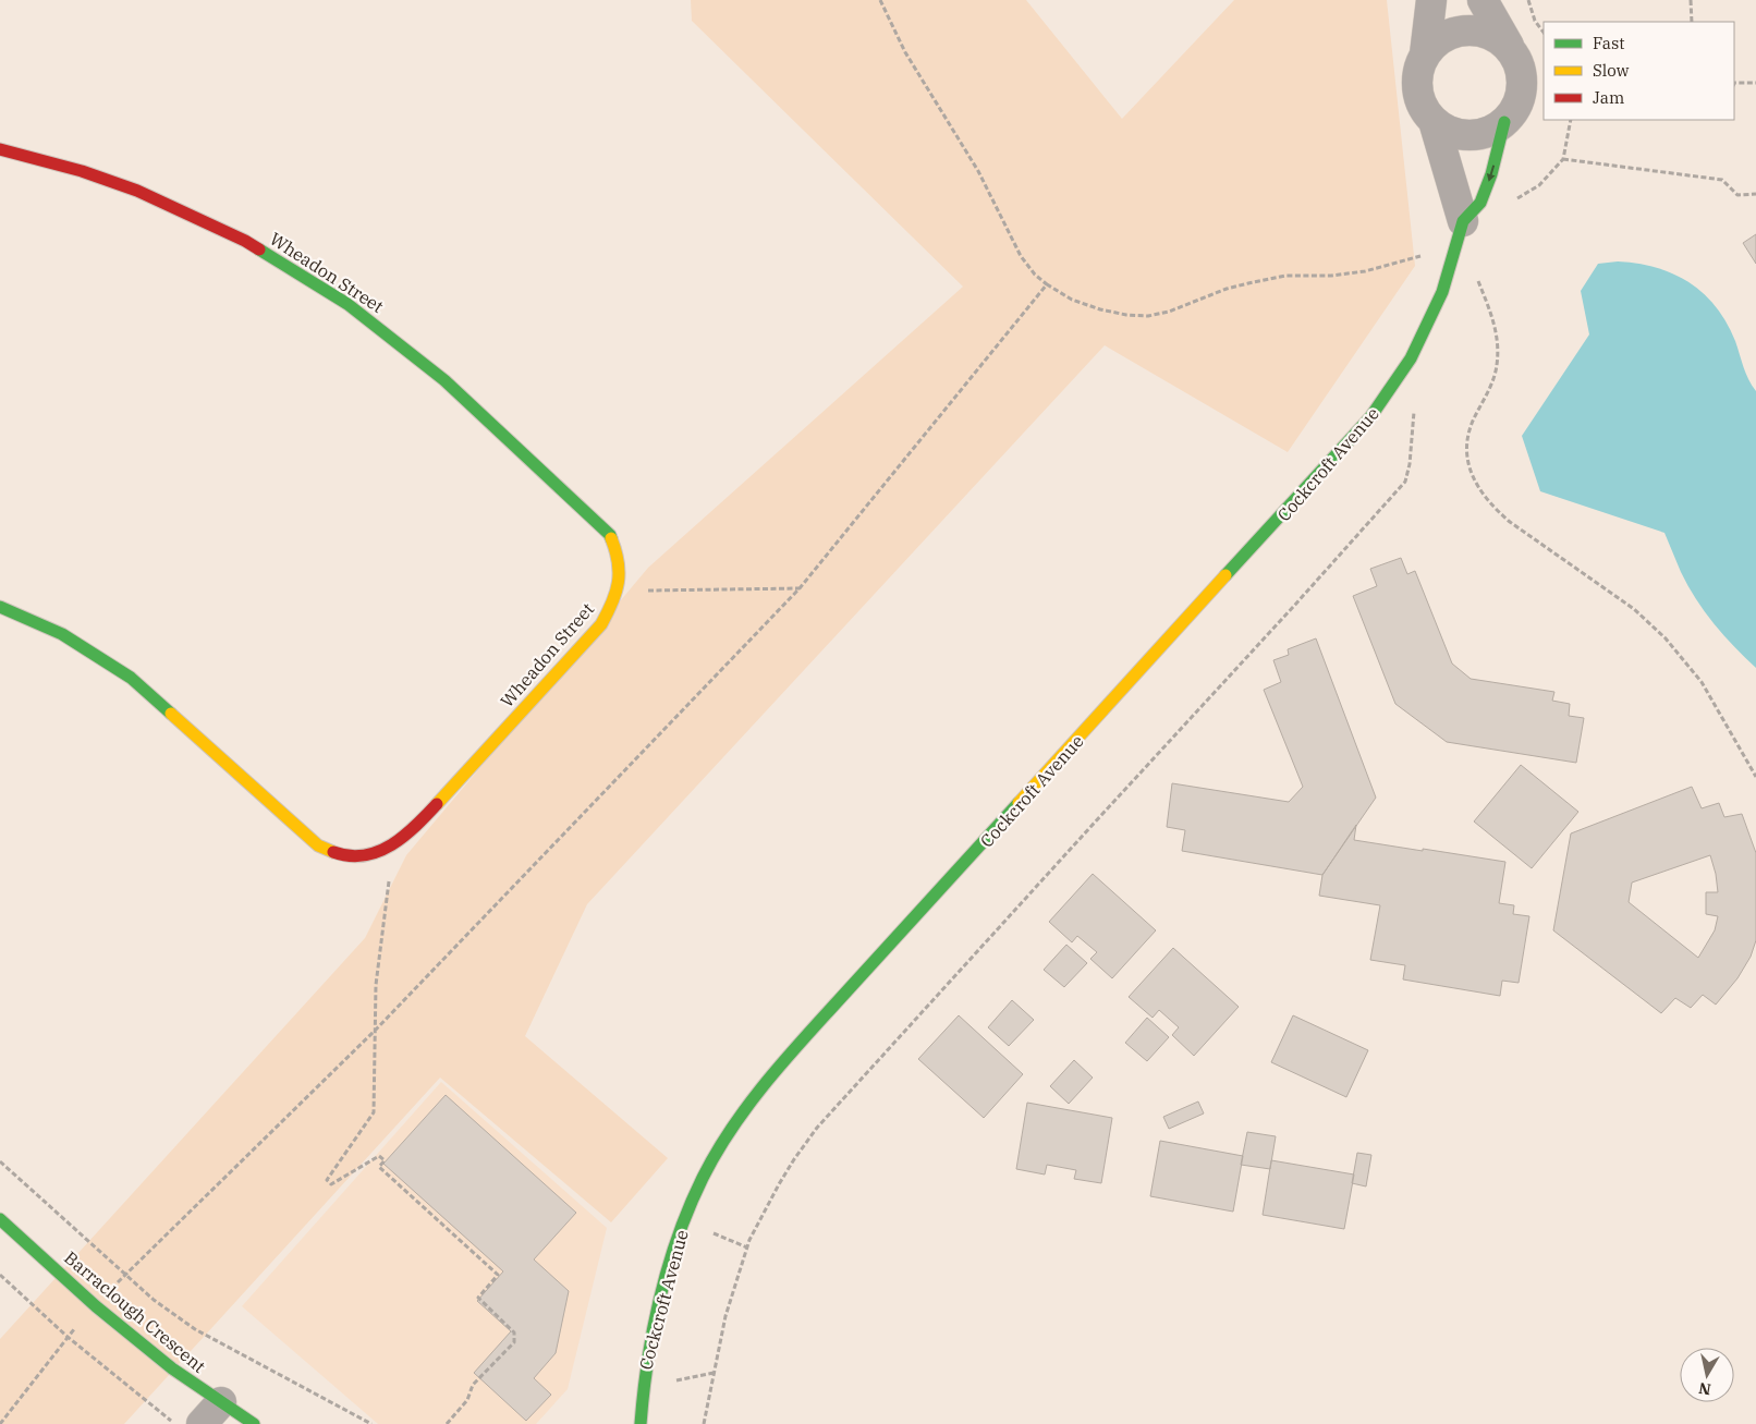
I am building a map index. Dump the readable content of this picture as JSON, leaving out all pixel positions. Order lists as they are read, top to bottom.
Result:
{
  "streets": {
    "street": ["Wheadon Street", "Cockcroft Avenue", "Barraclough Crescent"]
  },
  "legend": ["Fast", "Slow", "Jam"],
  "north": "bottom"
}
